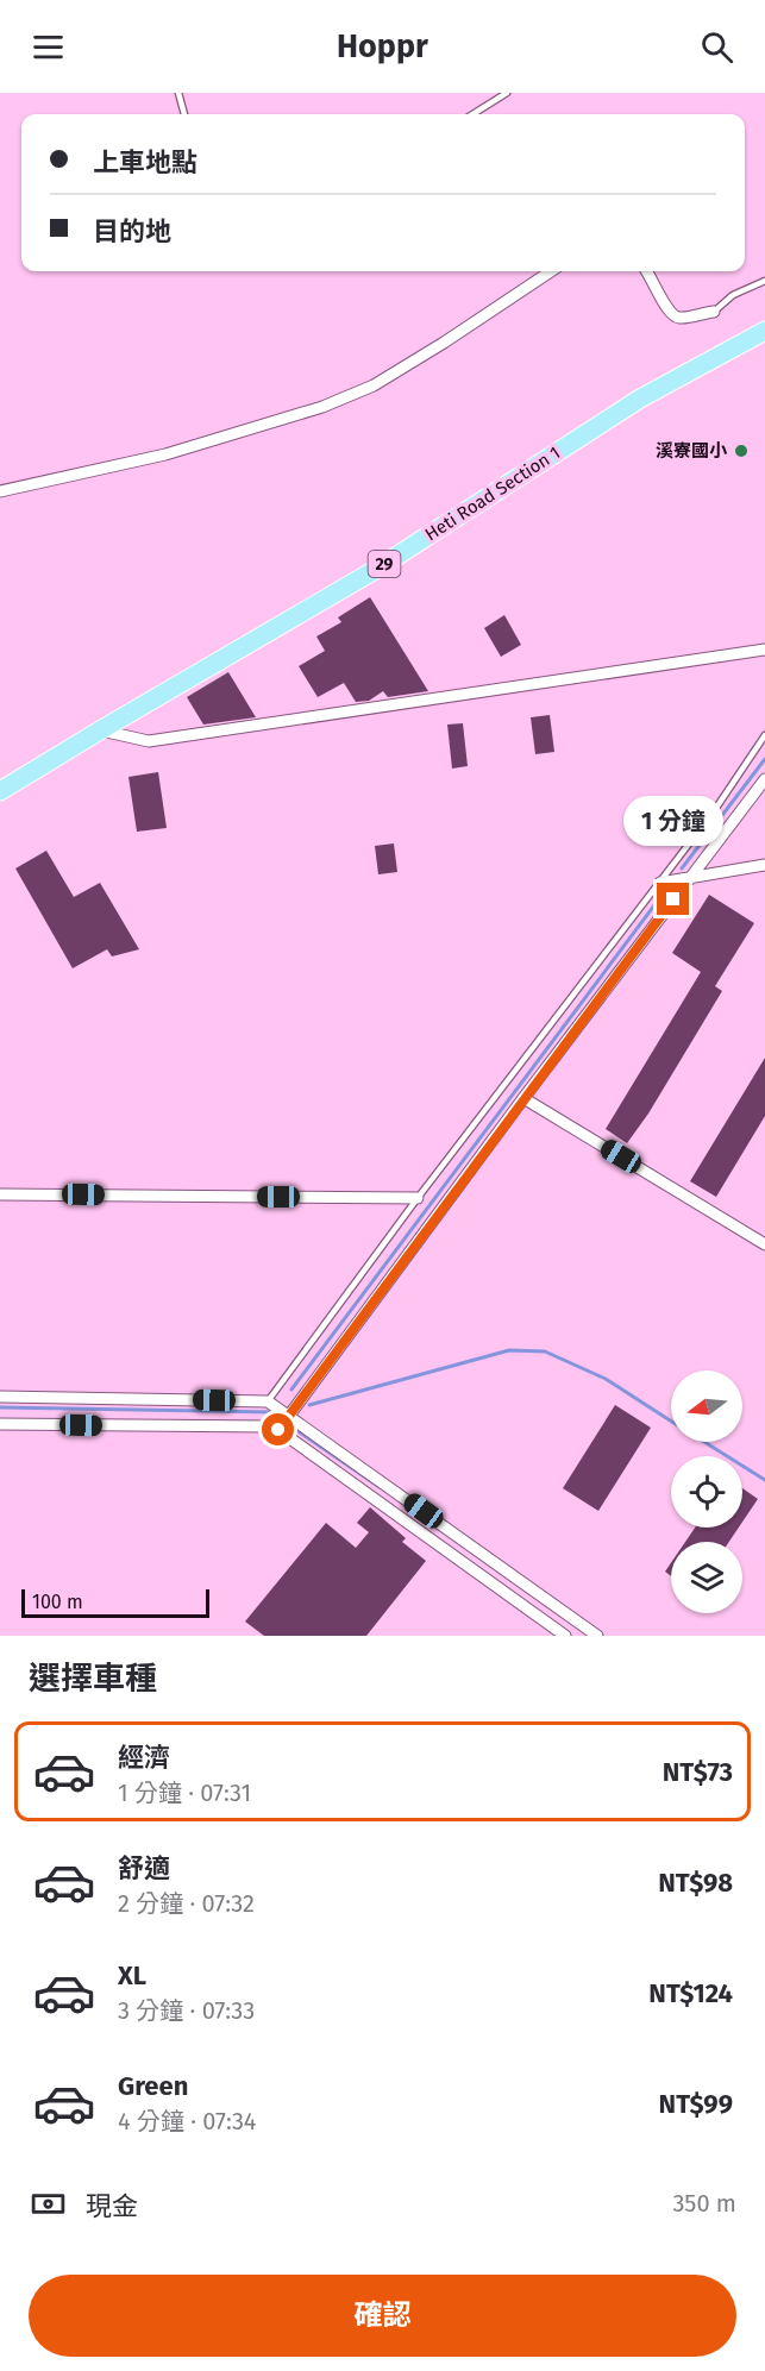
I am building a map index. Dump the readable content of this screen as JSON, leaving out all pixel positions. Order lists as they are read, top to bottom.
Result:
{
  "streets": {
    "main road": ["Heti Road Section 1", "29"]
  },
  "places": ["溪寮國小"],
  "scale_bar": "100 m",
  "north": "left",
  "page": {
    "header": "Hoppr",
    "banner": ["上車地點", "目的地"],
    "bubble": "1 分鐘",
    "scale": "100 m",
    "heading": "選擇車種",
    "list": [
      {
        "name": "經濟",
        "note": "1 分鐘 · 07:31",
        "value": "NT$73"
      },
      {
        "name": "舒適",
        "note": "2 分鐘 · 07:32",
        "value": "NT$98"
      },
      {
        "name": "XL",
        "note": "3 分鐘 · 07:33",
        "value": "NT$124"
      },
      {
        "name": "Green",
        "note": "4 分鐘 · 07:34",
        "value": "NT$99"
      }
    ],
    "pay": ["現金", "350 m"],
    "buttons": "確認"
  }
}
